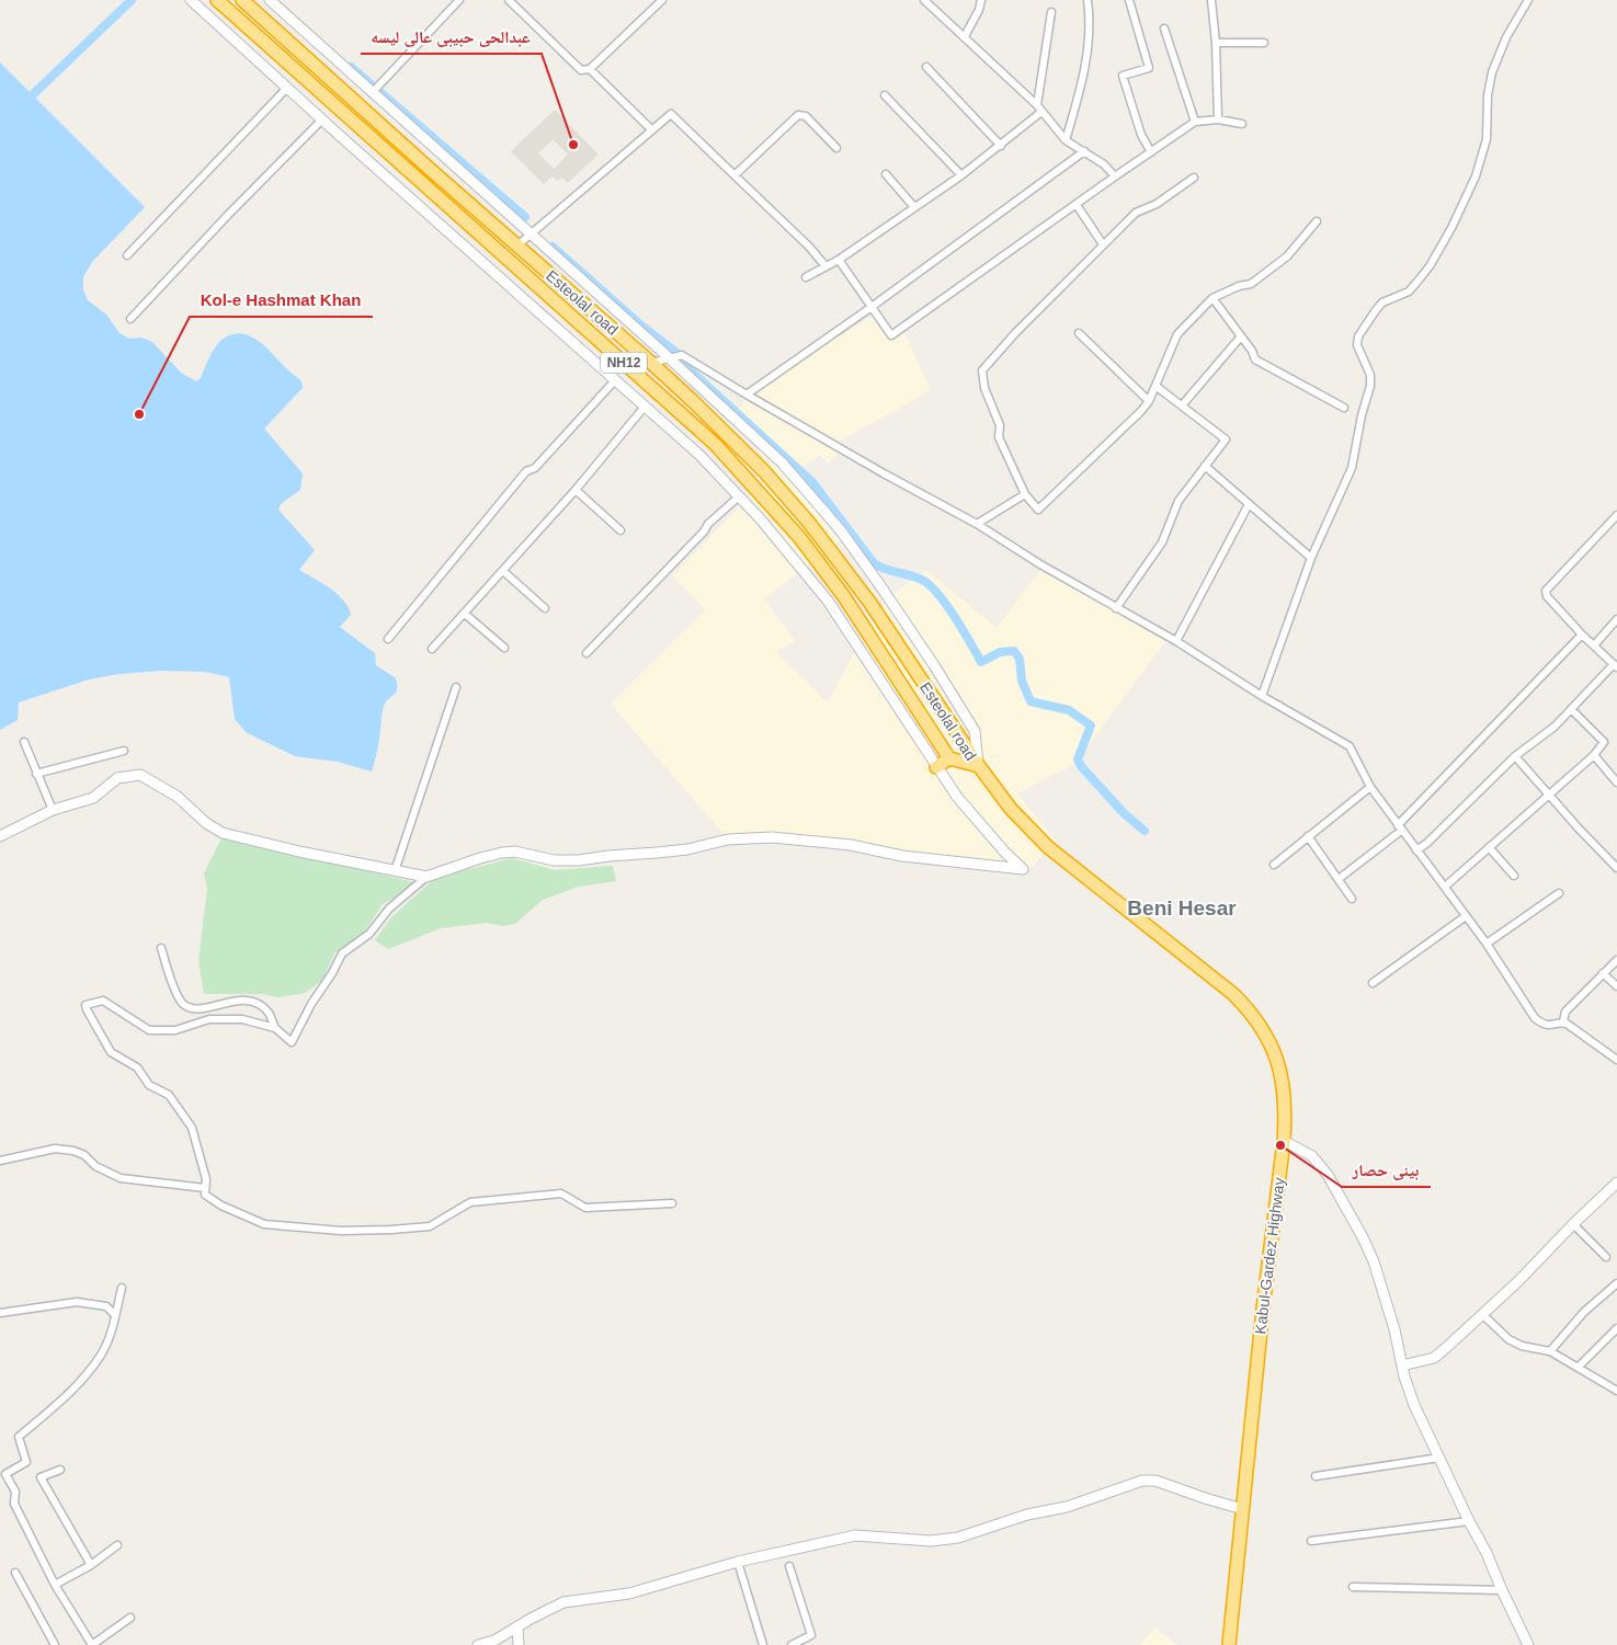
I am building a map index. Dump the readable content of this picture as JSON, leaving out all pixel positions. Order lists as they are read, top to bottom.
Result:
{
  "streets": {
    "highway": ["Esteolal road", "NH12", "Kabul-Gardez Highway"]
  },
  "crossings": [
    ["Esteolal road", "Kabul-Gardez Highway"]
  ],
  "districts": ["Beni Hesar"],
  "places": ["عبدالحی حبیبی عالی لیسه", "Kol-e Hashmat Khan", "بینی حصار"]
}
